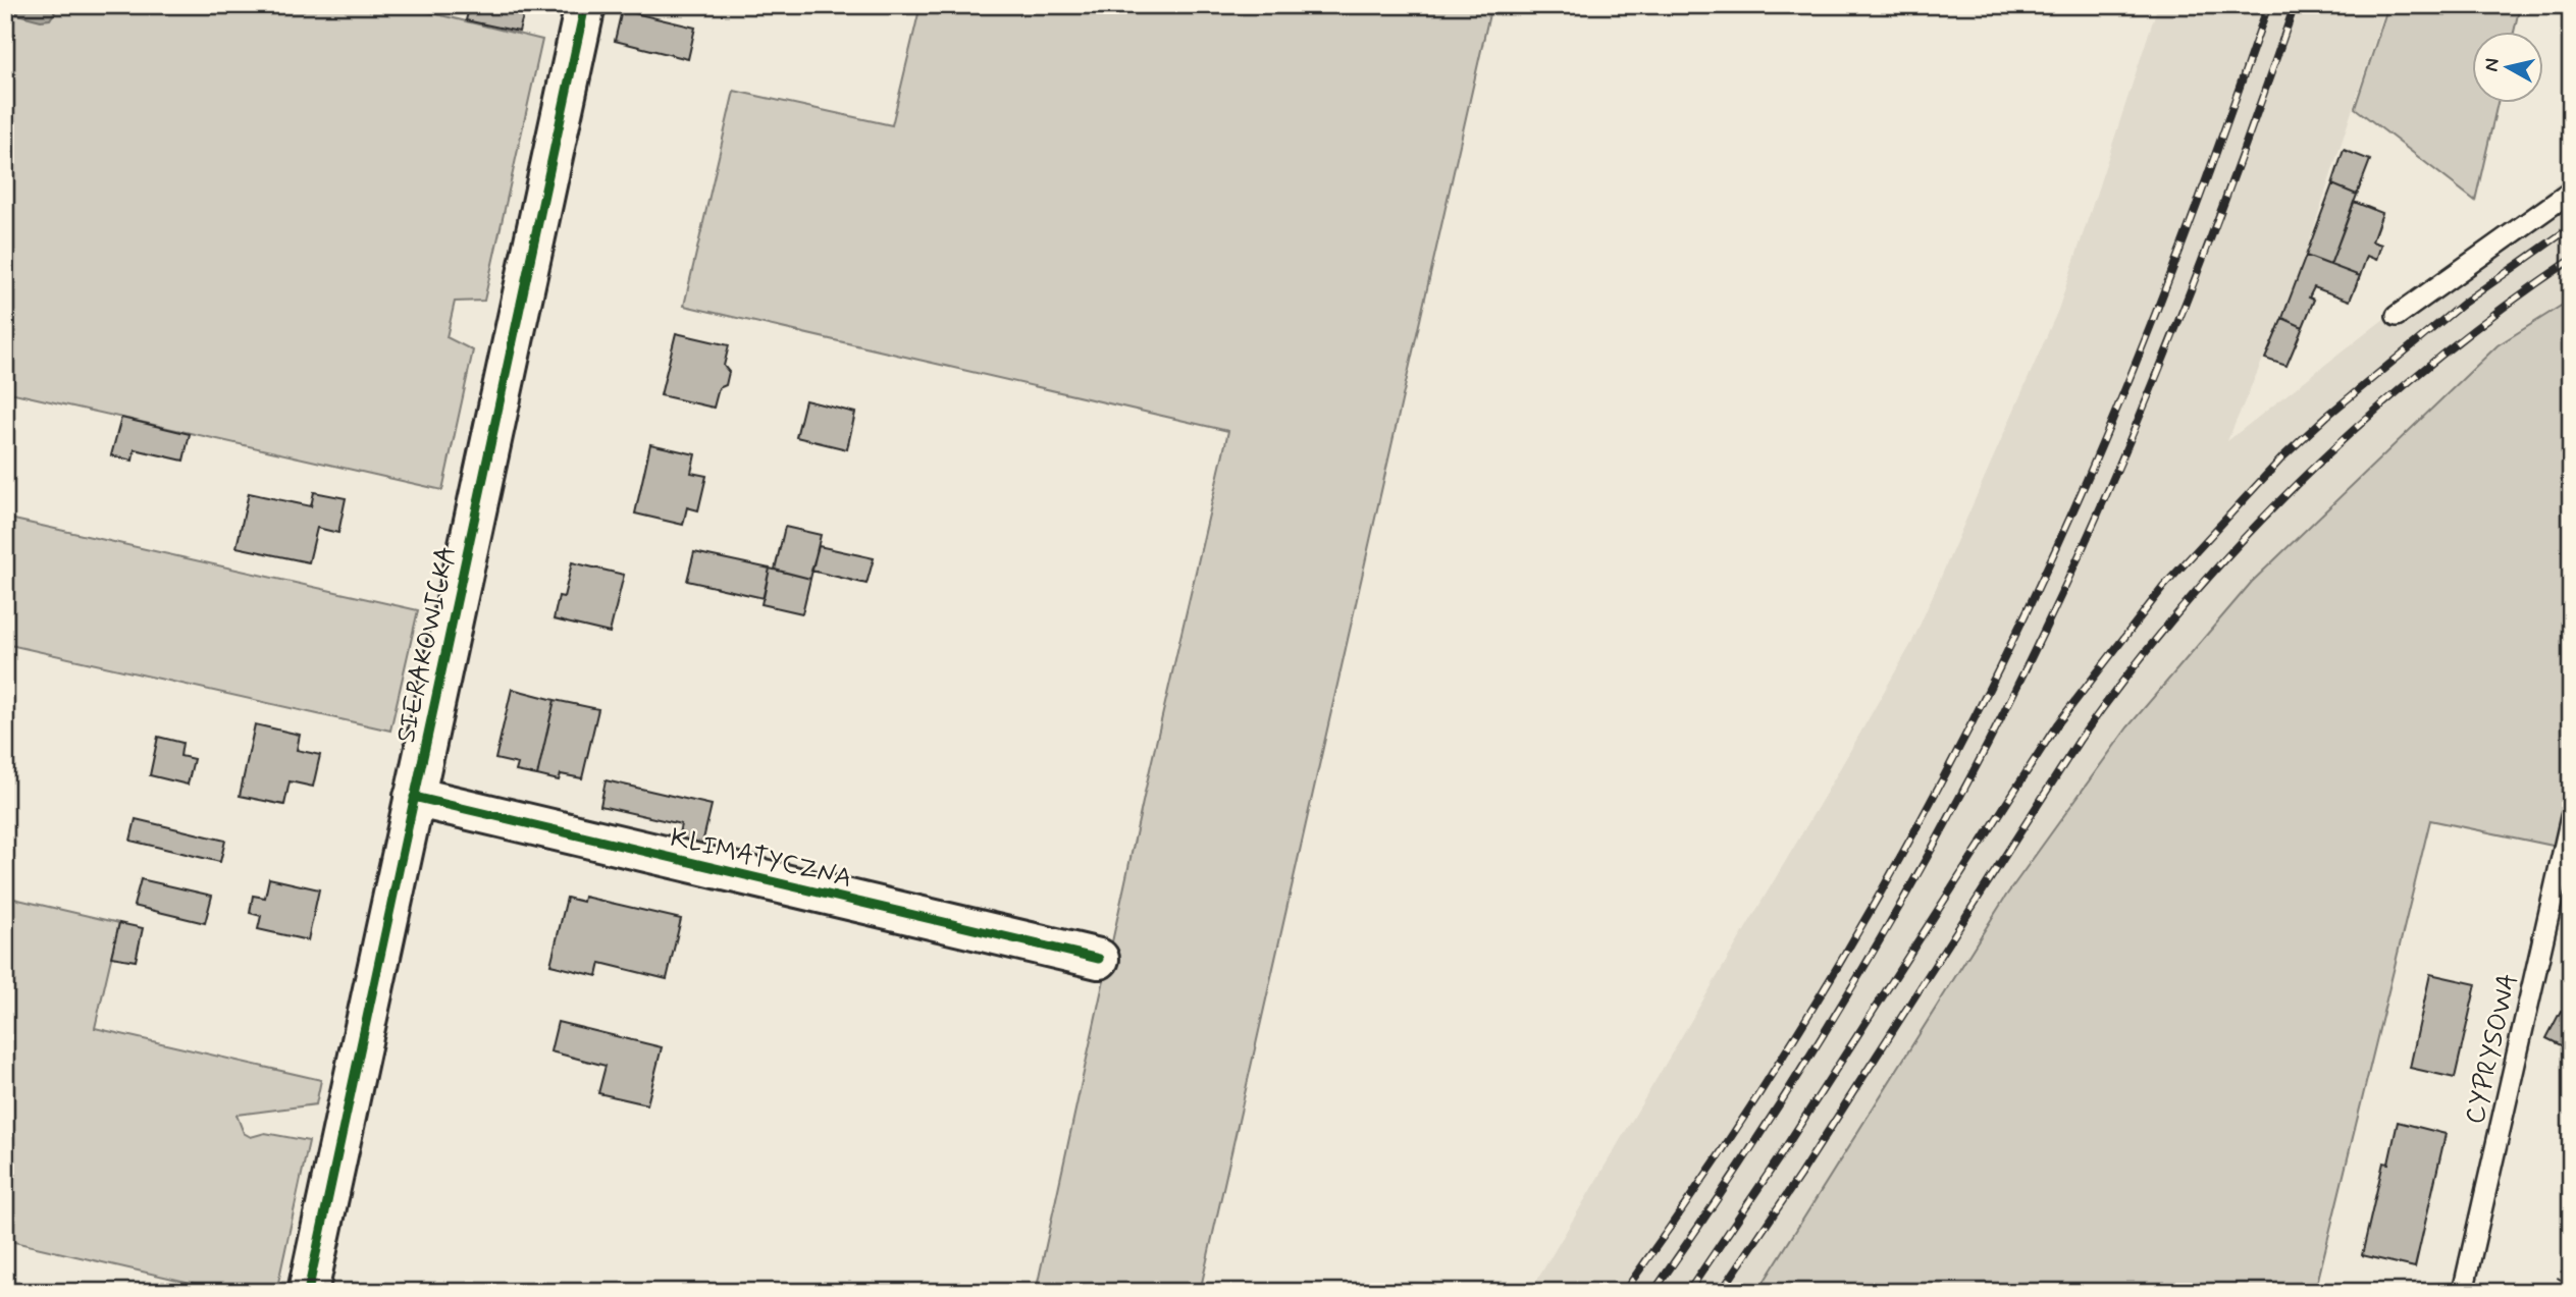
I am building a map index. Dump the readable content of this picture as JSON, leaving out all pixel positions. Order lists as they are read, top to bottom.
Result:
{
  "streets": {
    "street": ["SIERAKOWICKA", "KLIMATYCZNA"],
    "lane": ["CYPRYSOWA"]
  },
  "crossings": [
    ["SIERAKOWICKA", "KLIMATYCZNA"]
  ],
  "north": "left"
}
